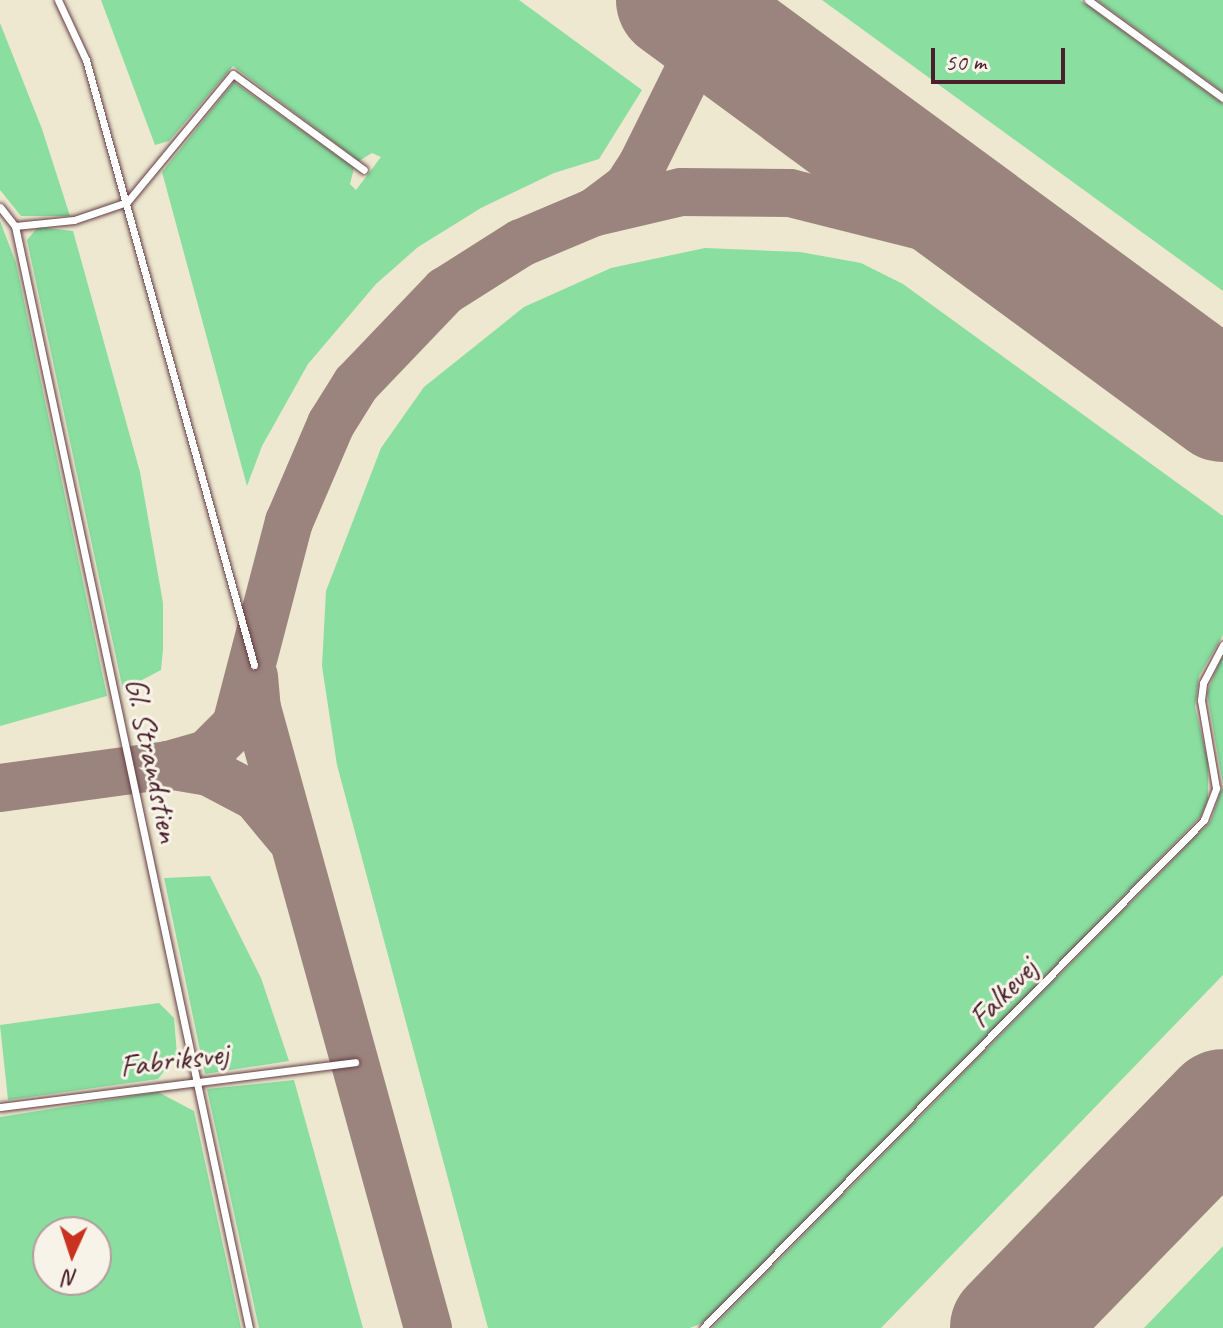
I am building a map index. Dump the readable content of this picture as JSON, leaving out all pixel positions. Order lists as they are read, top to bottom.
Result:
{
  "streets": {
    "lane": ["Gl. Strandstien", "Falkevej", "Fabriksvej"]
  },
  "crossings": [
    ["Gl. Strandstien", "Fabriksvej"]
  ],
  "scale_bar": "50 m",
  "north": "bottom"
}
